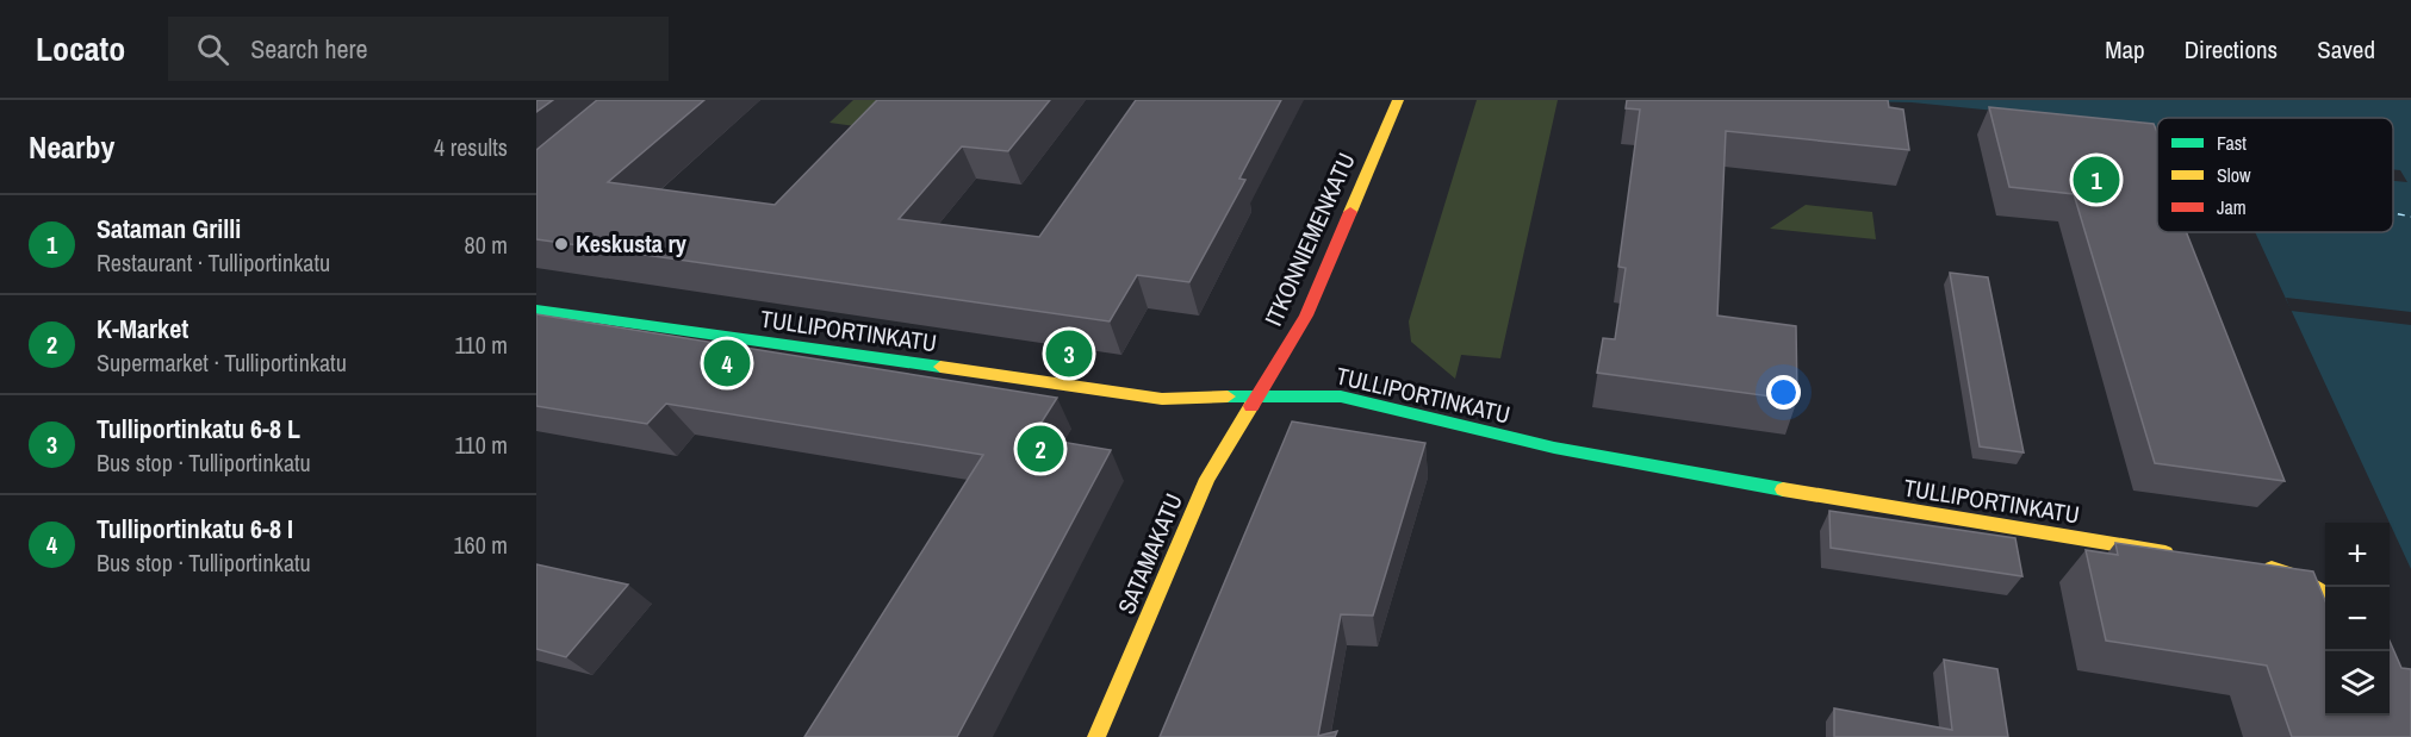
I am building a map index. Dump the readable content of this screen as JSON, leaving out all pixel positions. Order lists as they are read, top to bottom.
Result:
{
  "streets": {
    "street": ["ITKONNIEMENKATU", "TULLIPORTINKATU", "SATAMAKATU"]
  },
  "crossings": [
    ["ITKONNIEMENKATU", "TULLIPORTINKATU"],
    ["ITKONNIEMENKATU", "SATAMAKATU"],
    ["TULLIPORTINKATU", "SATAMAKATU"]
  ],
  "places": ["Keskusta ry"],
  "legend": ["Fast", "Slow", "Jam"],
  "page": {
    "header": "Locato",
    "search": "Search here",
    "nav": ["Map", "Directions", "Saved"],
    "heading": ["Nearby", "4 results"],
    "pins": [
      "1",
      "3",
      "4",
      "2"
    ],
    "list": [
      {
        "mark": "1",
        "name": "Sataman Grilli",
        "note": "Restaurant · Tulliportinkatu",
        "value": "80 m"
      },
      {
        "mark": "2",
        "name": "K-Market",
        "note": "Supermarket · Tulliportinkatu",
        "value": "110 m"
      },
      {
        "mark": "3",
        "name": "Tulliportinkatu 6-8 L",
        "note": "Bus stop · Tulliportinkatu",
        "value": "110 m"
      },
      {
        "mark": "4",
        "name": "Tulliportinkatu 6-8 I",
        "note": "Bus stop · Tulliportinkatu",
        "value": "160 m"
      }
    ],
    "map_buttons": ["+", "−"]
  }
}
